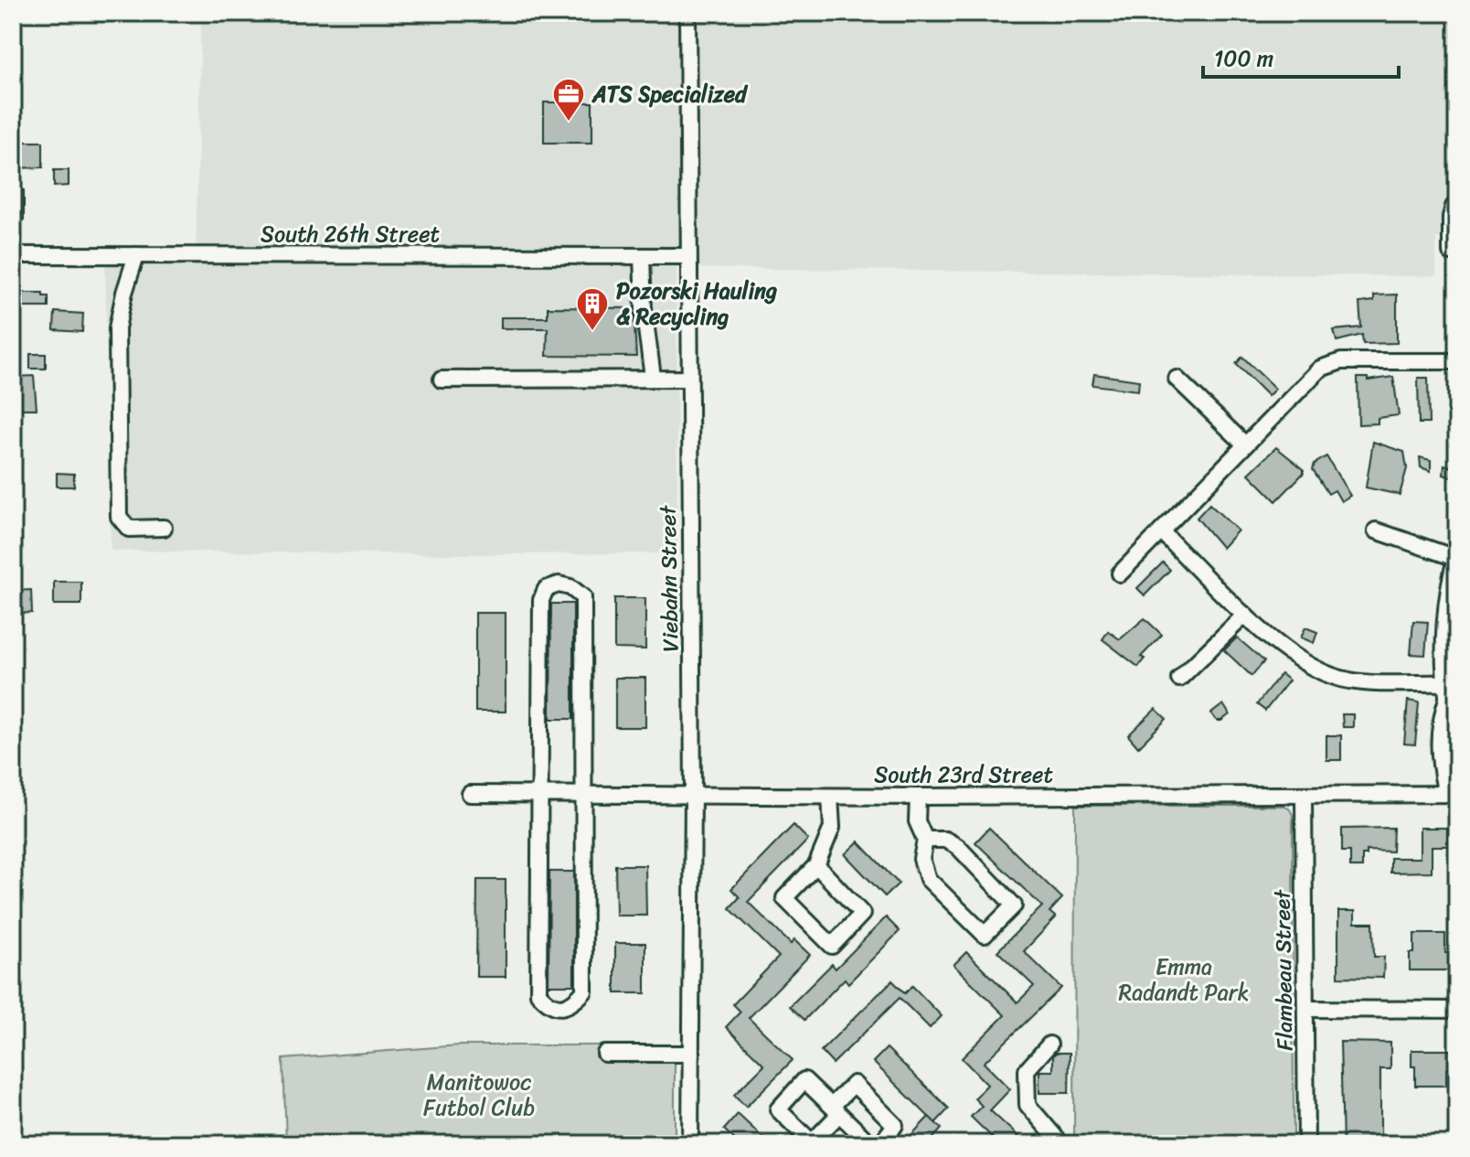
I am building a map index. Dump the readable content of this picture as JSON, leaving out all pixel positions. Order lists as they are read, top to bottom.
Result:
{
  "streets": {
    "street": [
      "South 26th Street",
      "Viebahn Street",
      "South 23rd Street",
      "Flambeau Street"
    ]
  },
  "crossings": [
    ["South 26th Street", "Viebahn Street"],
    ["Viebahn Street", "South 23rd Street"],
    ["South 23rd Street", "Flambeau Street"]
  ],
  "parks": ["Emma Radandt Park", "Manitowoc Futbol Club"],
  "places": {
    "office": ["ATS Specialized"],
    "building": ["Pozorski Hauling & Recycling"]
  },
  "scale_bar": "100 m"
}
